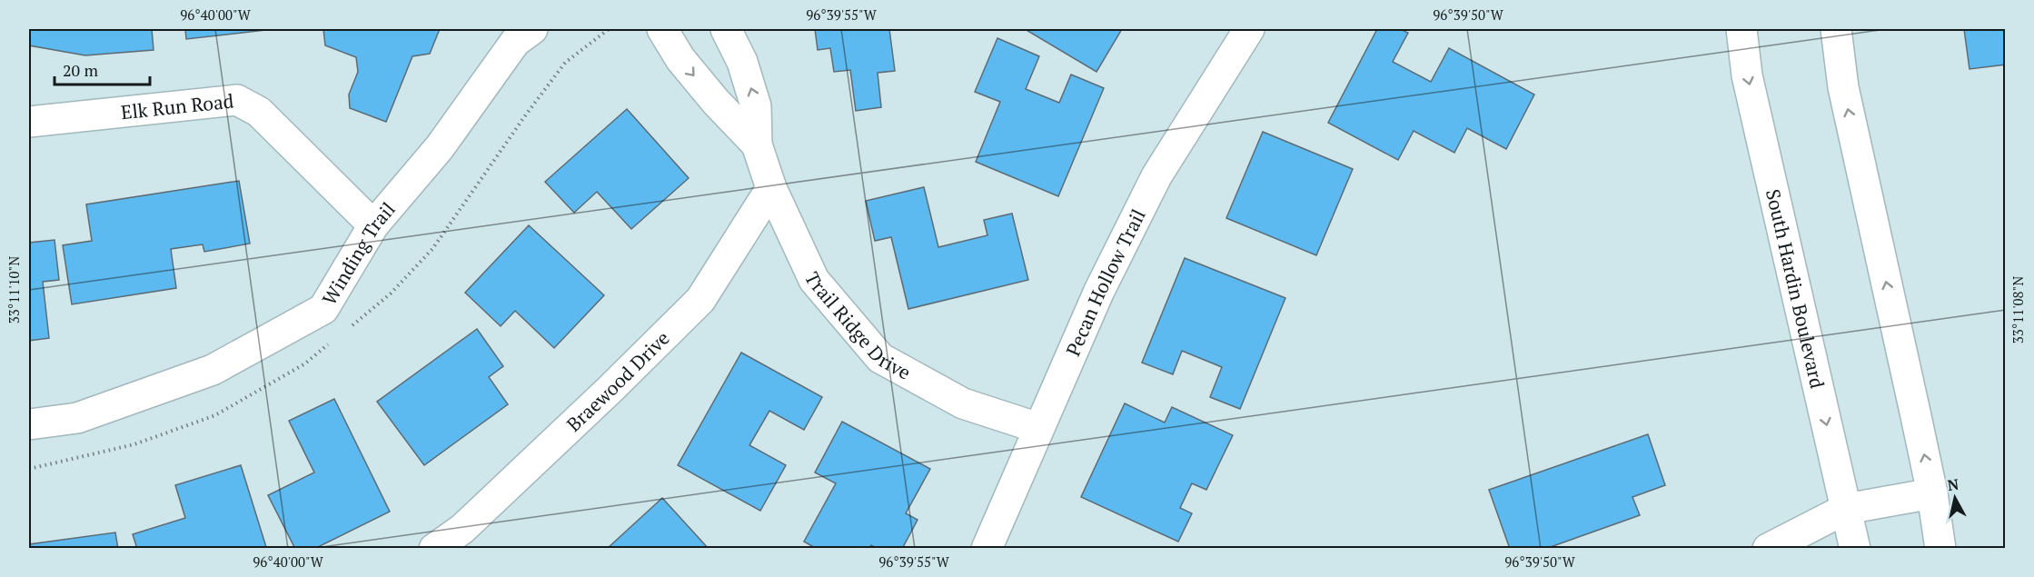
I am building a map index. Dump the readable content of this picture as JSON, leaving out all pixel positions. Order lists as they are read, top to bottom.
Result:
{
  "streets": {
    "street": [
      "Elk Run Road",
      "Winding Trail",
      "Pecan Hollow Trail",
      "South Hardin Boulevard",
      "Trail Ridge Drive",
      "Braewood Drive"
    ]
  },
  "crossings": [
    ["Elk Run Road", "Winding Trail"],
    ["Pecan Hollow Trail", "Trail Ridge Drive"],
    ["Trail Ridge Drive", "Braewood Drive"]
  ],
  "scale_bar": "20 m",
  "north": "top",
  "coordinates": [
    "96°40'00\"W",
    "96°39'55\"W",
    "96°39'50\"W",
    "33°11'10\"N",
    "33°11'08\"N"
  ]
}
